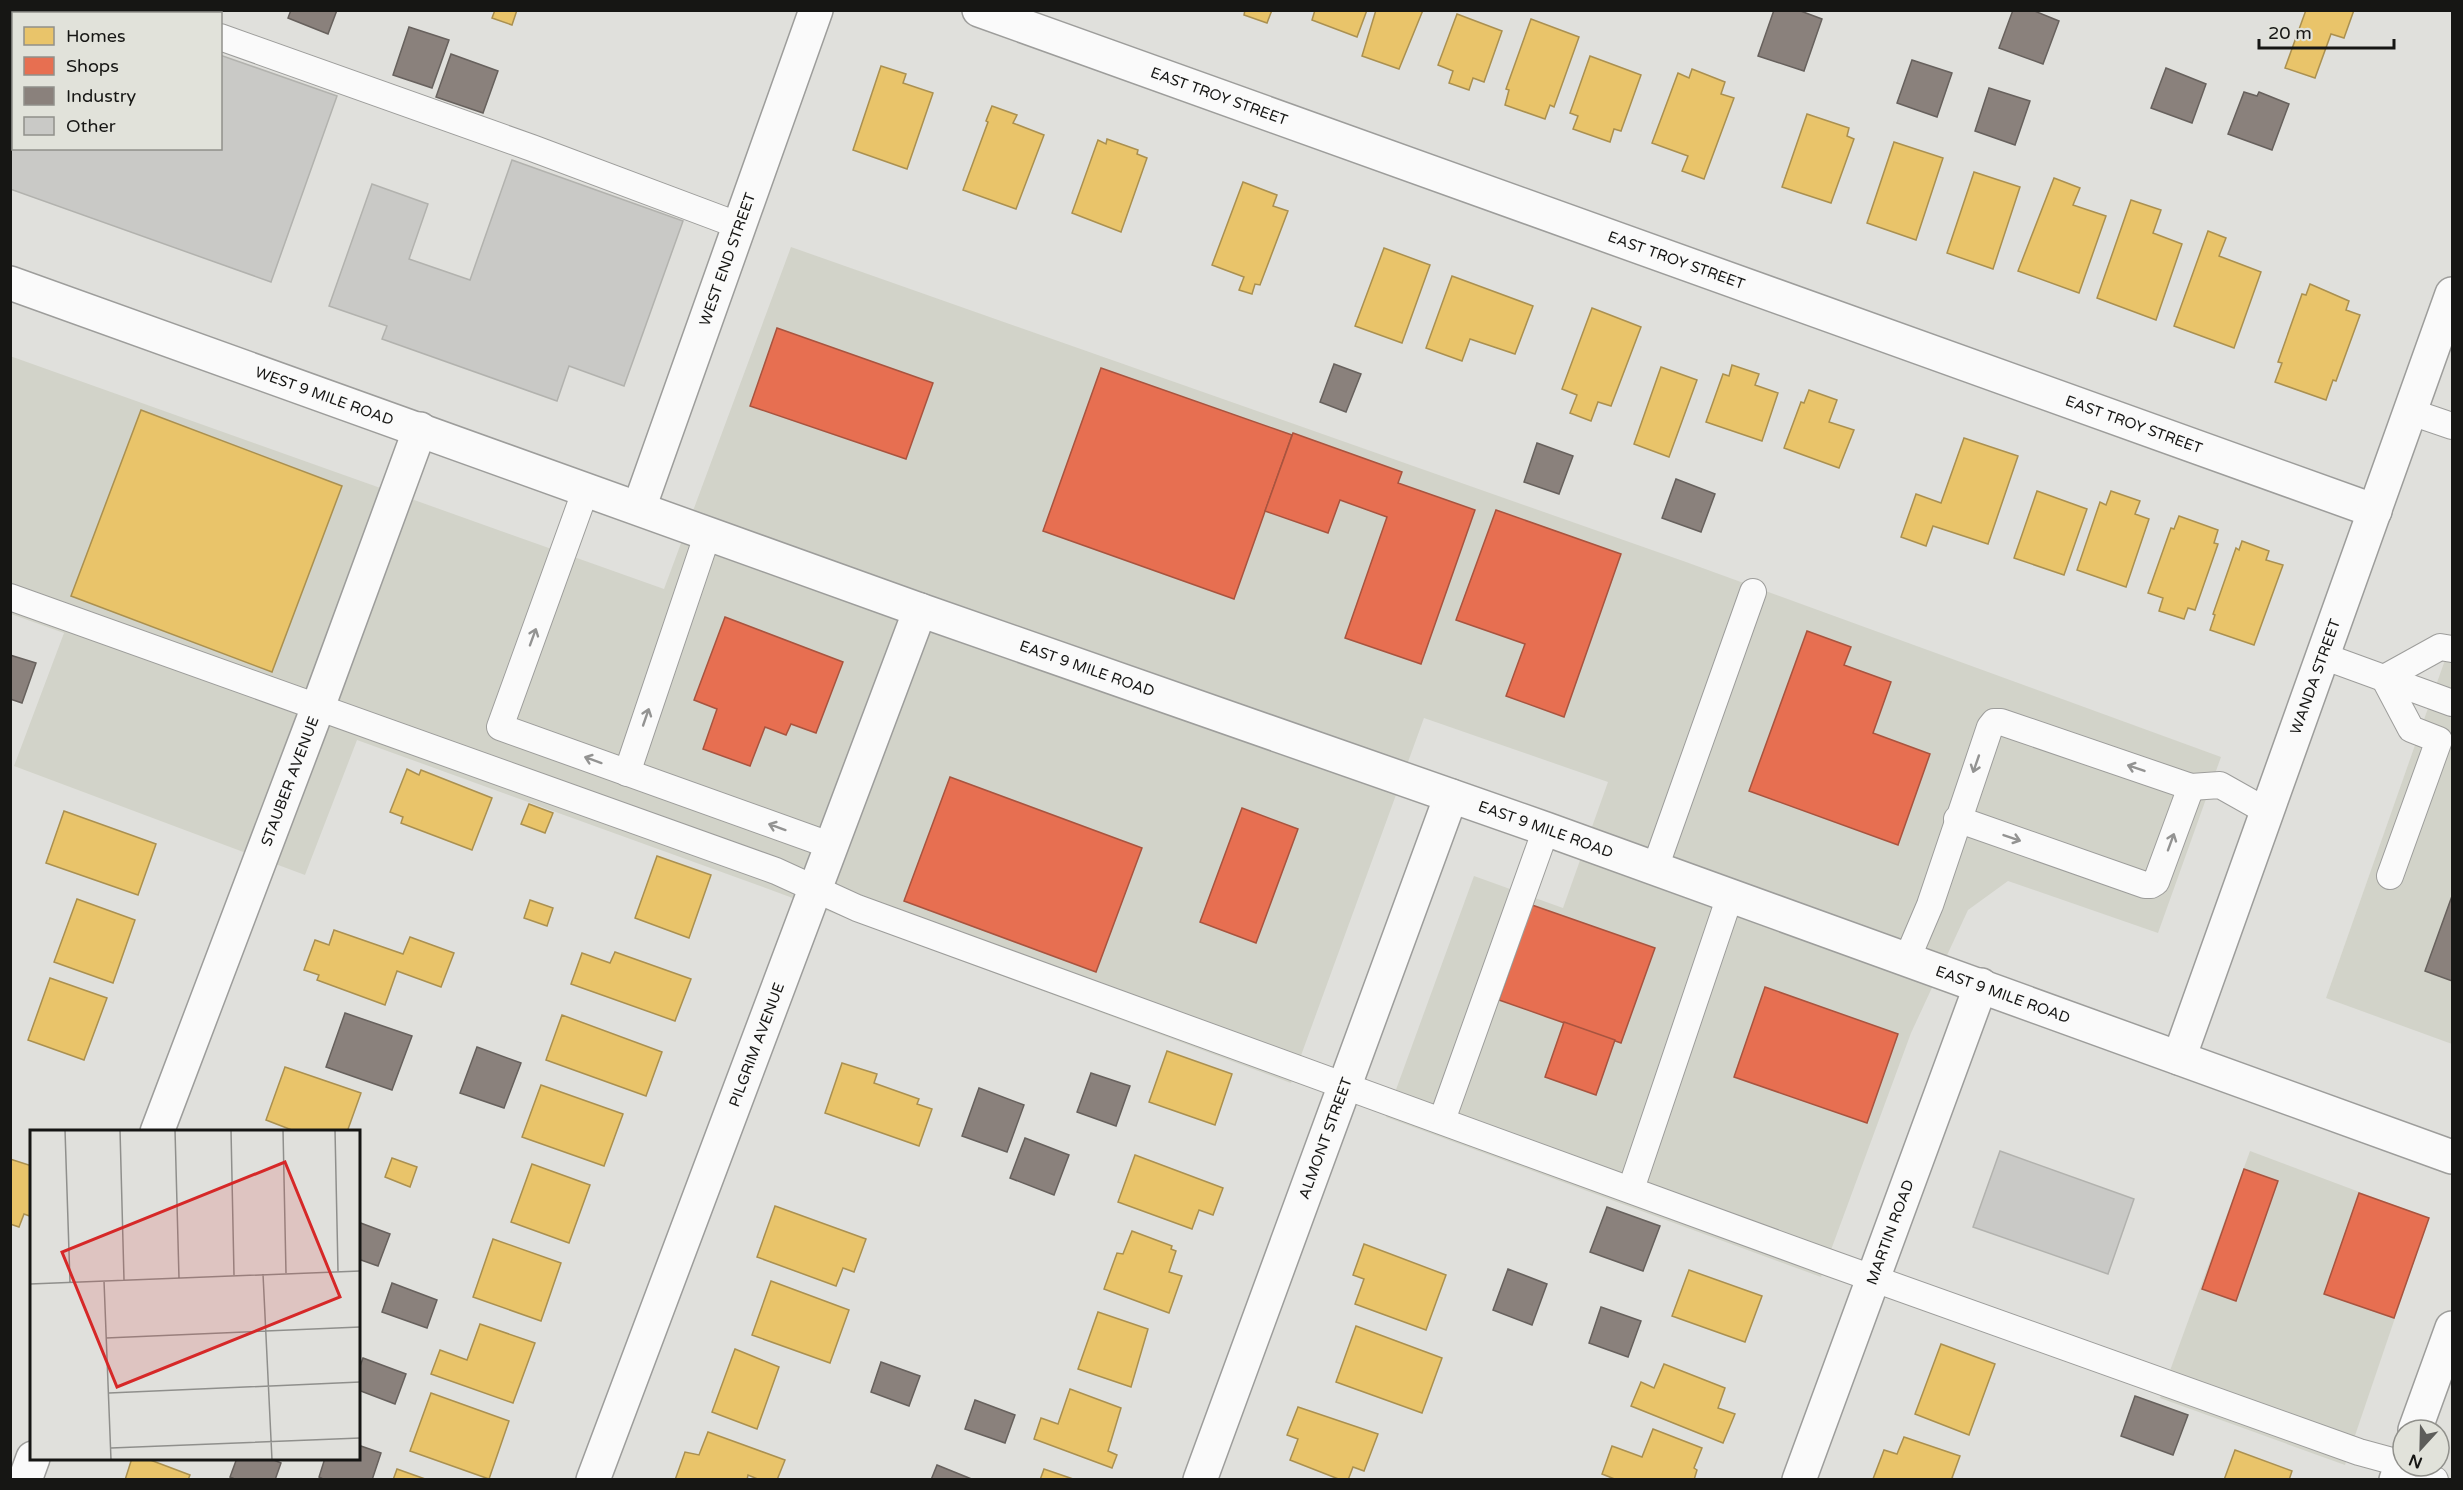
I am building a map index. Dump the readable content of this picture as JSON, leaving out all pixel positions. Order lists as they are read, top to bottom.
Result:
{
  "streets": {
    "street": [
      "EAST TROY STREET",
      "WEST END STREET",
      "WEST 9 MILE ROAD",
      "EAST 9 MILE ROAD",
      "WANDA STREET",
      "STAUBER AVENUE",
      "PILGRIM AVENUE",
      "ALMONT STREET",
      "MARTIN ROAD"
    ]
  },
  "crossings": [
    ["EAST TROY STREET", "WANDA STREET"],
    ["WEST END STREET", "WEST 9 MILE ROAD"],
    ["WEST END STREET", "EAST 9 MILE ROAD"],
    ["WEST 9 MILE ROAD", "EAST 9 MILE ROAD"],
    ["WEST 9 MILE ROAD", "STAUBER AVENUE"],
    ["EAST 9 MILE ROAD", "WANDA STREET"],
    ["EAST 9 MILE ROAD", "PILGRIM AVENUE"],
    ["EAST 9 MILE ROAD", "ALMONT STREET"],
    ["EAST 9 MILE ROAD", "MARTIN ROAD"]
  ],
  "legend": [
    "Homes",
    "Shops",
    "Industry",
    "Other"
  ],
  "scale_bar": "20 m",
  "north": "bottom"
}
